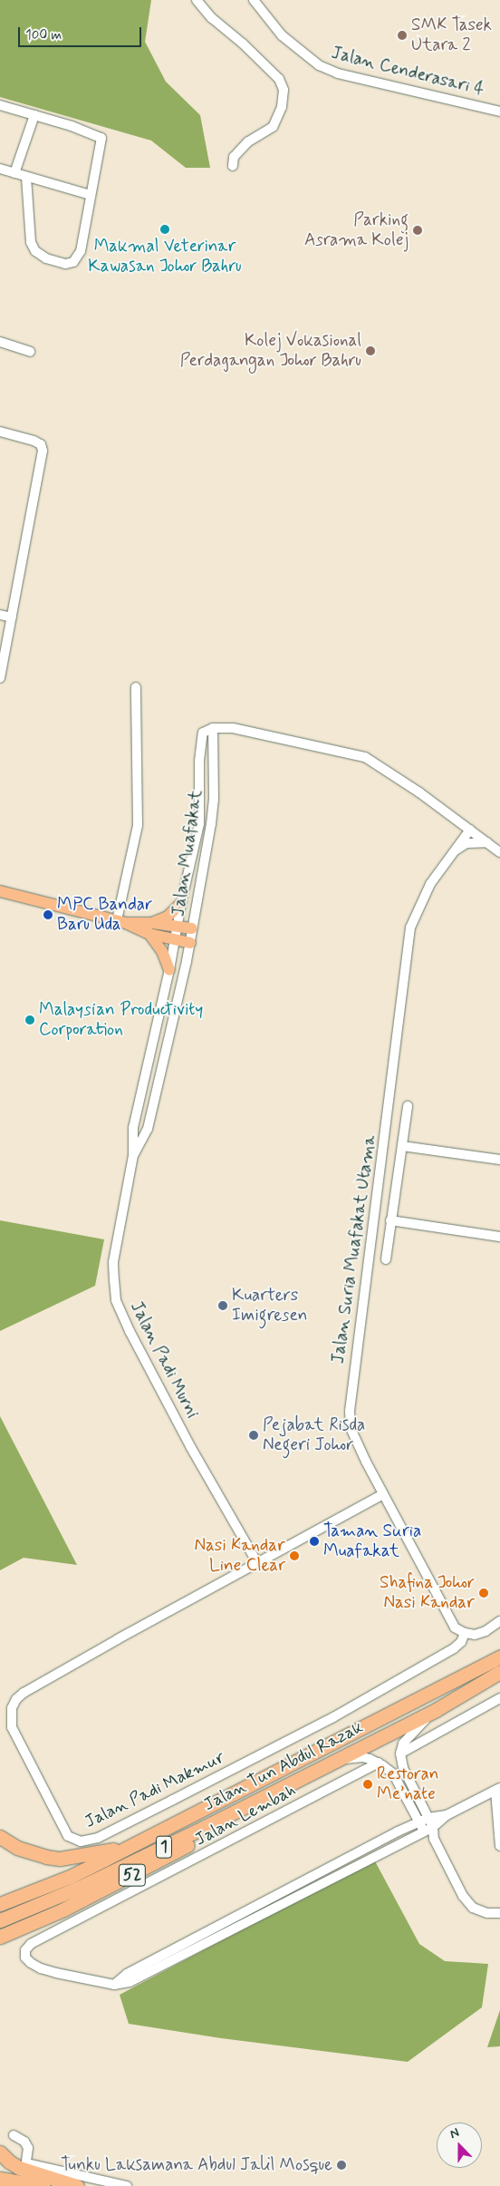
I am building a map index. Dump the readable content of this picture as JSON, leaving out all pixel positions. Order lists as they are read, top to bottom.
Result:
{
  "streets": {
    "highway": ["Jalan Tun Abdul Razak", "1", "52"],
    "street": [
      "Jalan Cenderasari 4",
      "Jalan Muafakat",
      "Jalan Suria Muafakat Utama",
      "Jalan Padi Murni",
      "Jalan Padi Makmur",
      "Jalan Lembah"
    ]
  },
  "crossings": [
    ["Jalan Muafakat", "Jalan Padi Murni"],
    ["Jalan Suria Muafakat Utama", "Jalan Padi Makmur"],
    ["Jalan Padi Murni", "Jalan Padi Makmur"],
    ["Jalan Tun Abdul Razak", "1"],
    ["Jalan Tun Abdul Razak", "52"],
    ["1", "52"]
  ],
  "places": [
    "SMK Tasek Utara 2",
    "Makmal Veterinar Kawasan Johor Bahru",
    "Parking Asrama Kolej",
    "Kolej Vokasional Perdagangan Johor Bahru",
    "MPC Bandar Baru Uda",
    "Malaysian Productivity Corporation",
    "Kuarters Imigresen",
    "Pejabat Risda Negeri Johor",
    "Taman Suria Muafakat",
    "Nasi Kandar Line Clear",
    "Shafina Johor Nasi Kandar",
    "Restoran Me’nate",
    "Tunku Laksamana Abdul Jalil Mosque"
  ],
  "scale_bar": "100 m",
  "north": "top"
}
